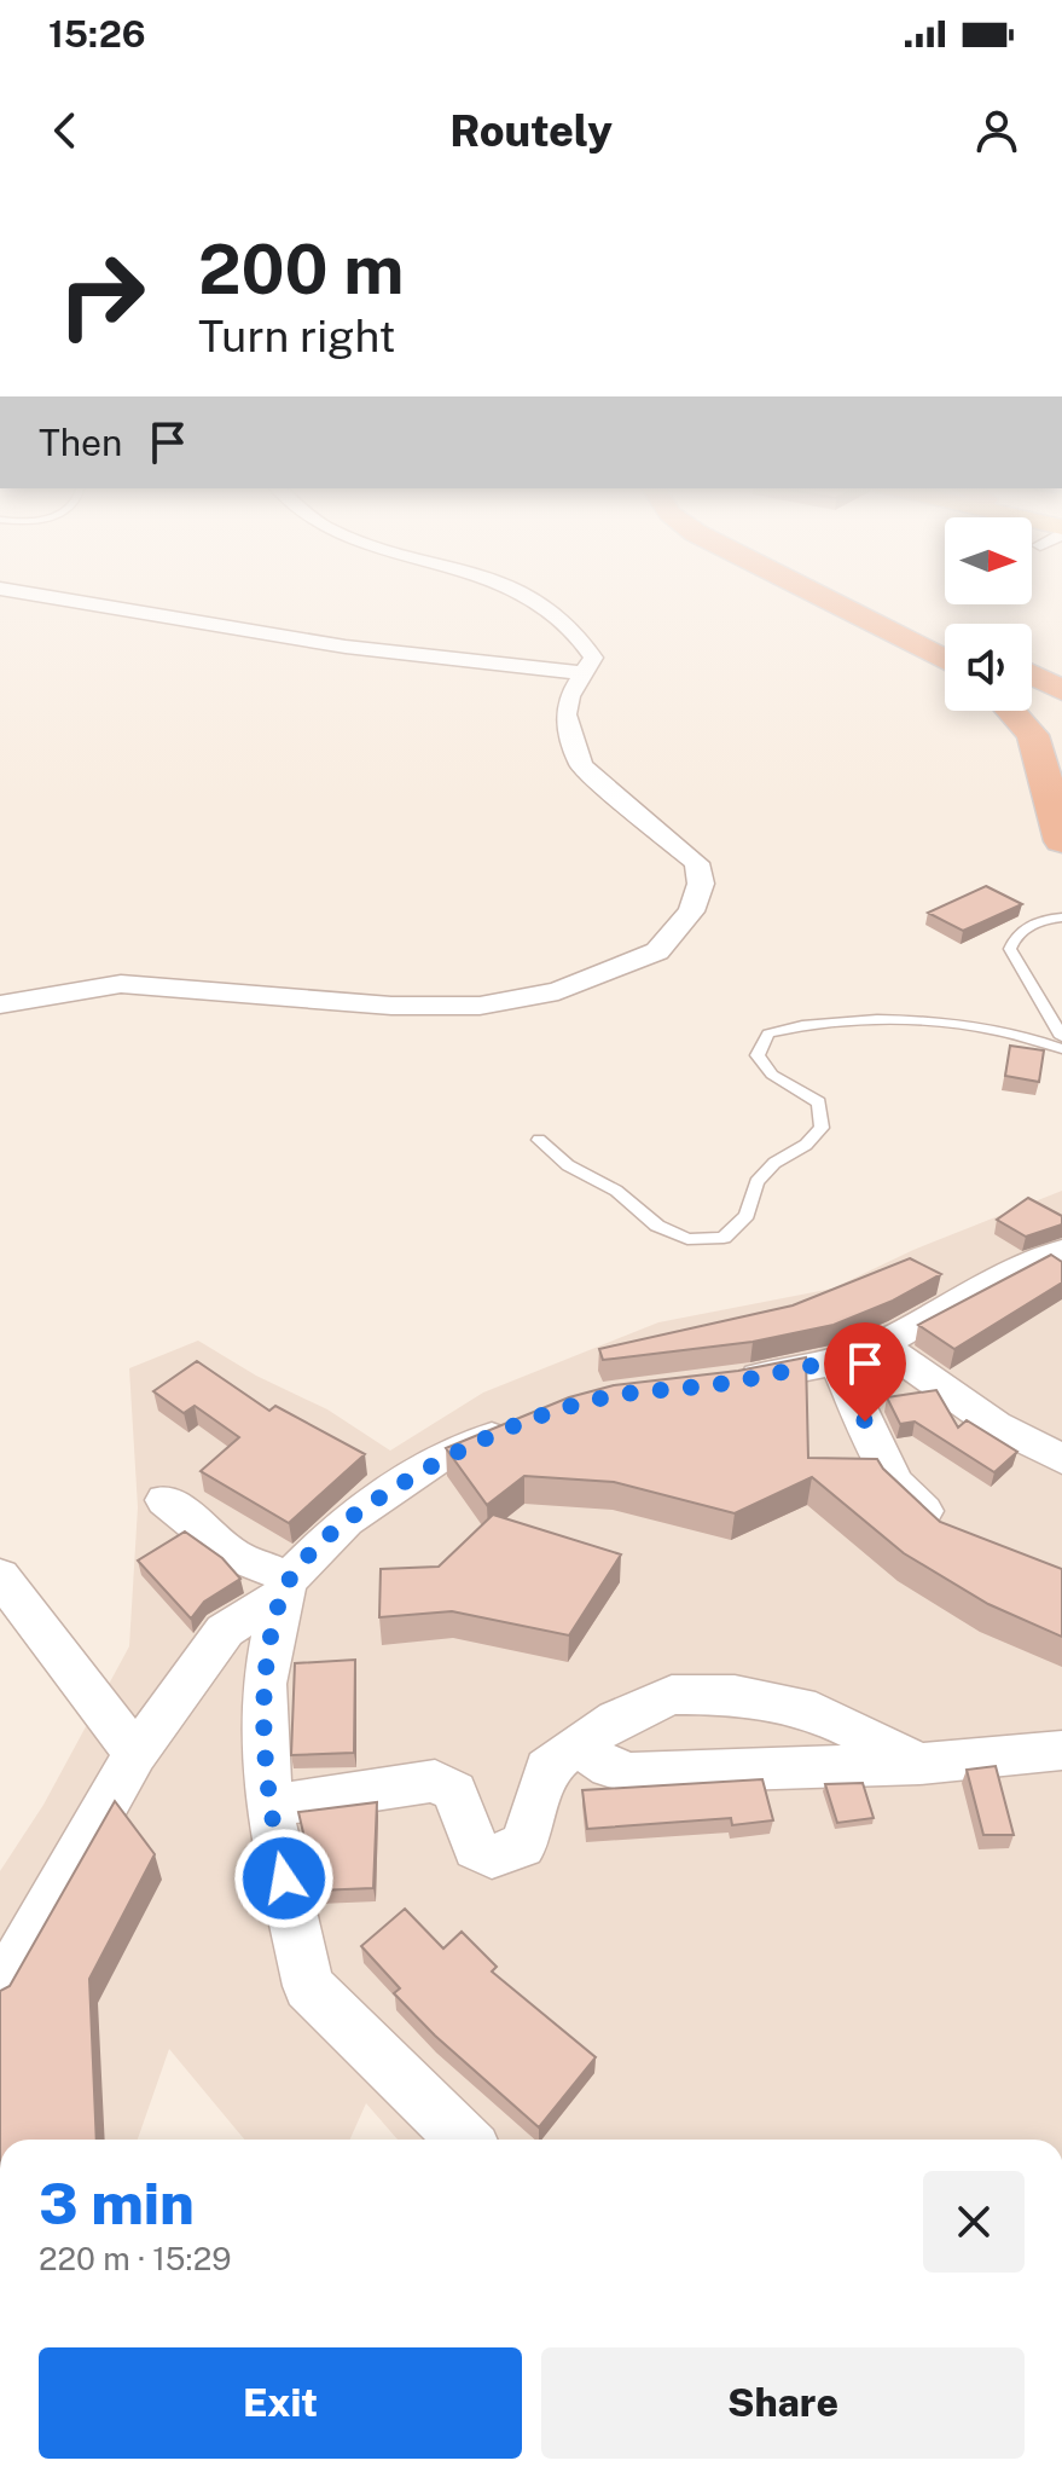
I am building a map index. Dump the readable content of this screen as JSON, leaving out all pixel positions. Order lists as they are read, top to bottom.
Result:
{
  "north": "right",
  "page": {
    "status": "15:26",
    "header": "Routely",
    "turn": ["200 m", "Turn right"],
    "then": "Then",
    "heading": ["3 min", "220 m · 15:29"],
    "buttons": ["Exit", "Share"]
  }
}
